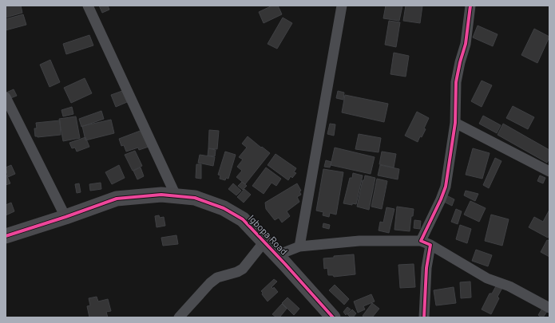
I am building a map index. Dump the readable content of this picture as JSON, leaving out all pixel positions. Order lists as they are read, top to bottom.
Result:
{
  "streets": {
    "street": ["Igbopa Road"]
  }
}
